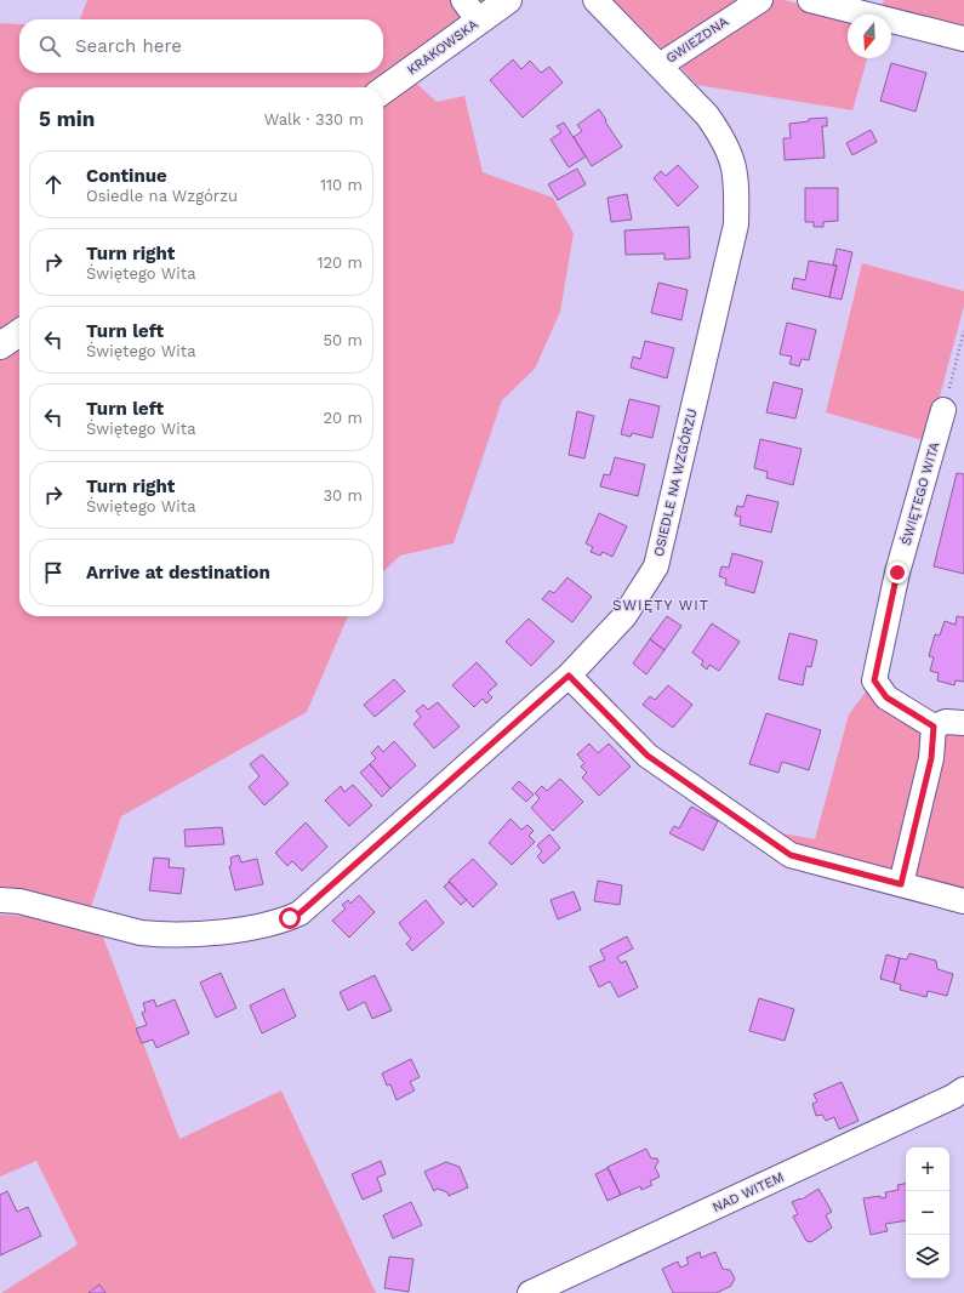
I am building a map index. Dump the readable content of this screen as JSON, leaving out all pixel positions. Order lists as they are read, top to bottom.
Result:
{
  "streets": {
    "main road": ["KRAKOWSKA"],
    "street": [
      "GWIEZDNA",
      "OSIEDLE NA WZGÓRZU",
      "ŚWIĘTEGO WITA",
      "NAD WITEM"
    ]
  },
  "crossings": [
    ["GWIEZDNA", "OSIEDLE NA WZGÓRZU"]
  ],
  "districts": ["ŚWIĘTY WIT"],
  "north": "bottom",
  "page": {
    "search": "Search here",
    "heading": ["5 min", "Walk · 330 m"],
    "list": [
      ["Continue", "Osiedle na Wzgórzu", "110 m"],
      ["Turn right", "Świętego Wita", "120 m"],
      ["Turn left", "Świętego Wita", "50 m"],
      ["Turn left", "Świętego Wita", "20 m"],
      ["Turn right", "Świętego Wita", "30 m"],
      "Arrive at destination"
    ],
    "map_buttons": ["+", "−"]
  }
}
